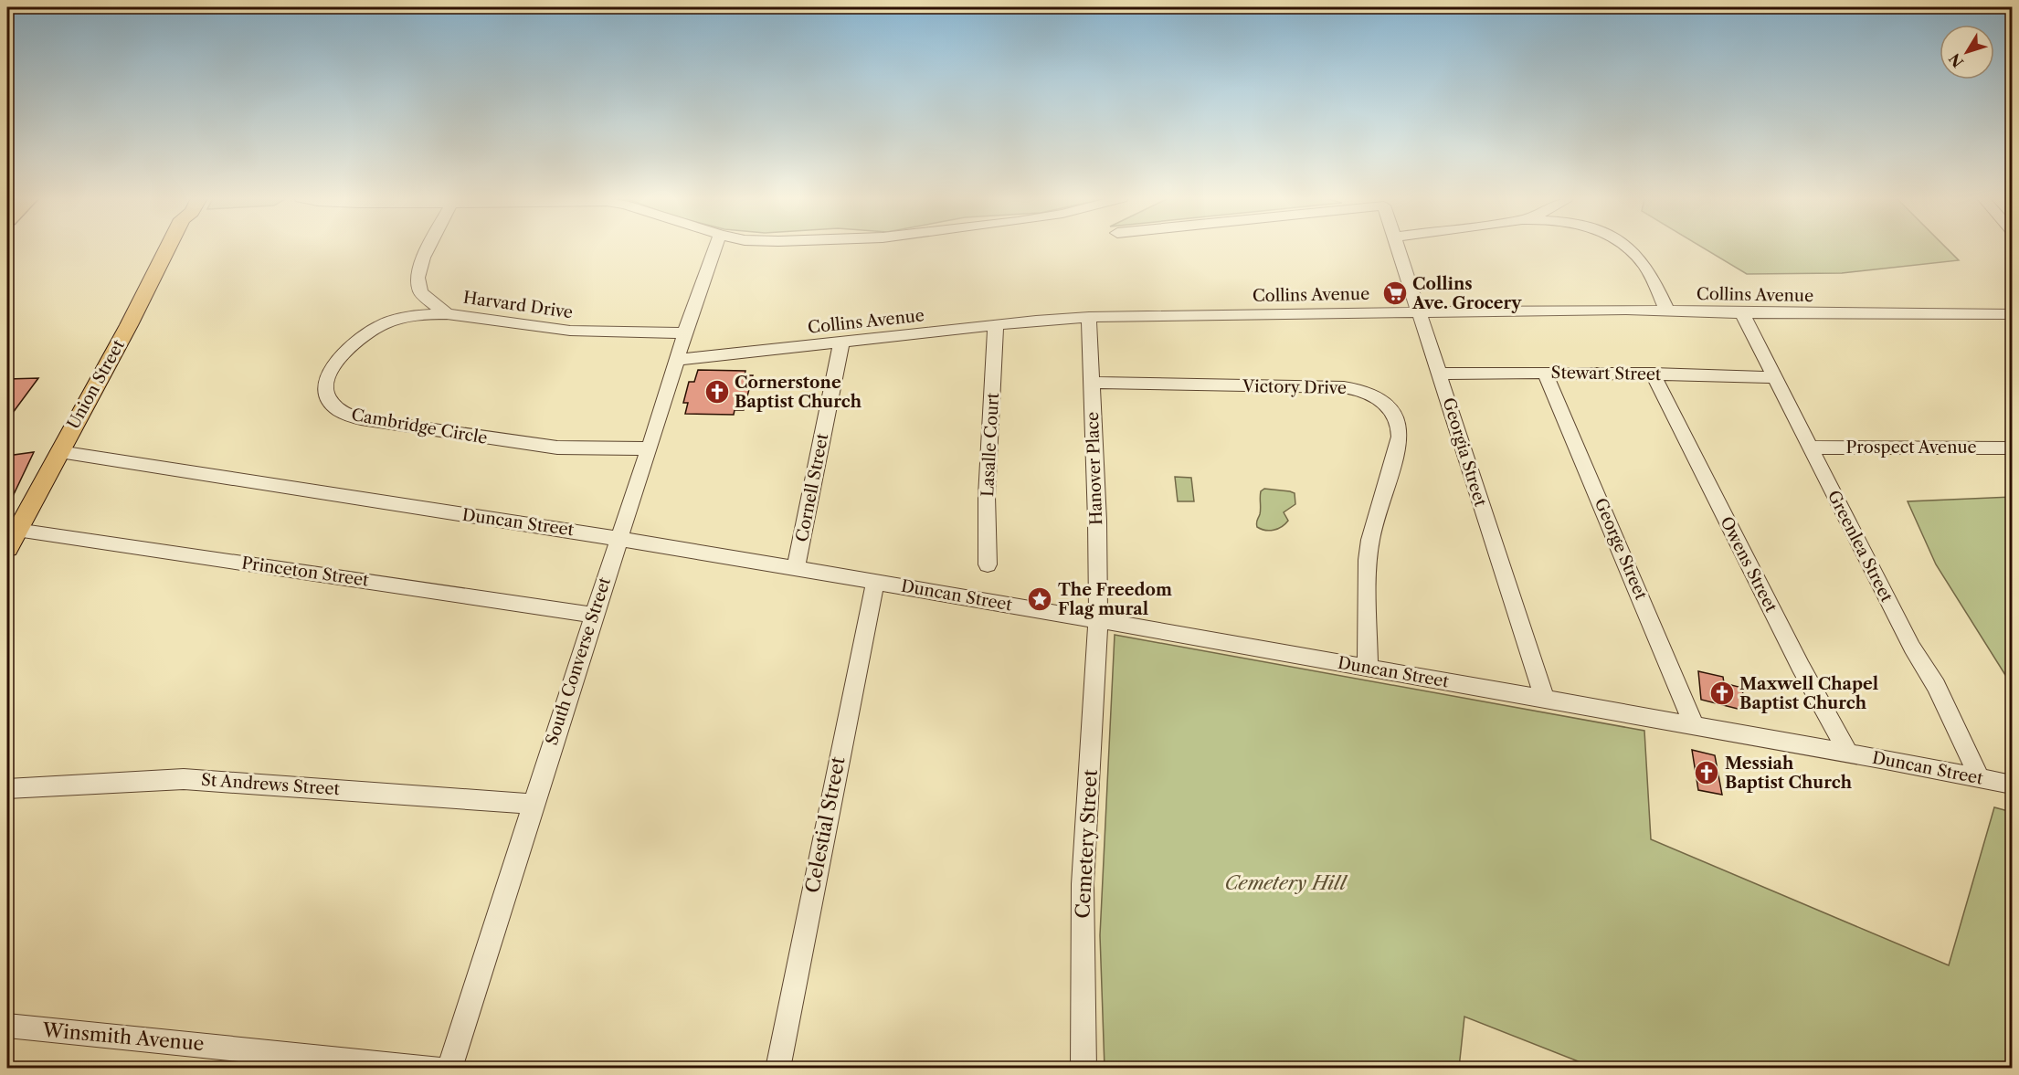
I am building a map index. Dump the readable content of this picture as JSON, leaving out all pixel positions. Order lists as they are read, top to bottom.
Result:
{
  "streets": {
    "main road": ["Union Street"],
    "street": [
      "Collins Avenue",
      "Harvard Drive",
      "Stewart Street",
      "Victory Drive",
      "Cambridge Circle",
      "Lasalle Court",
      "Prospect Avenue",
      "Georgia Street",
      "Hanover Place",
      "Cornell Street",
      "Duncan Street",
      "Greenlea Street",
      "George Street",
      "Owens Street",
      "Princeton Street",
      "South Converse Street",
      "St Andrews Street",
      "Celestial Street",
      "Cemetery Street",
      "Winsmith Avenue"
    ]
  },
  "crossings": [
    ["Collins Avenue", "Lasalle Court"],
    ["Collins Avenue", "Georgia Street"],
    ["Collins Avenue", "Hanover Place"],
    ["Collins Avenue", "Cornell Street"],
    ["Collins Avenue", "Greenlea Street"],
    ["Collins Avenue", "South Converse Street"],
    ["Harvard Drive", "Cambridge Circle"],
    ["Harvard Drive", "South Converse Street"],
    ["Stewart Street", "Georgia Street"],
    ["Stewart Street", "Greenlea Street"],
    ["Stewart Street", "George Street"],
    ["Stewart Street", "Owens Street"],
    ["Union Street", "Duncan Street"],
    ["Union Street", "Princeton Street"],
    ["Victory Drive", "Hanover Place"],
    ["Victory Drive", "Duncan Street"],
    ["Cambridge Circle", "South Converse Street"],
    ["Prospect Avenue", "Greenlea Street"],
    ["Georgia Street", "Duncan Street"],
    ["Hanover Place", "Duncan Street"],
    ["Hanover Place", "Cemetery Street"],
    ["Cornell Street", "Duncan Street"],
    ["Duncan Street", "Greenlea Street"],
    ["Duncan Street", "George Street"],
    ["Duncan Street", "Owens Street"],
    ["Duncan Street", "South Converse Street"],
    ["Duncan Street", "Celestial Street"],
    ["Duncan Street", "Cemetery Street"],
    ["Princeton Street", "South Converse Street"],
    ["South Converse Street", "St Andrews Street"]
  ],
  "parks": ["Cemetery Hill"],
  "places": {
    "supermarket": ["Collins Ave. Grocery"],
    "church": ["Cornerstone Baptist Church", "Maxwell Chapel Baptist Church", "Messiah Baptist Church"],
    "place": ["The Freedom Flag mural"]
  },
  "north": "bottom left"
}
